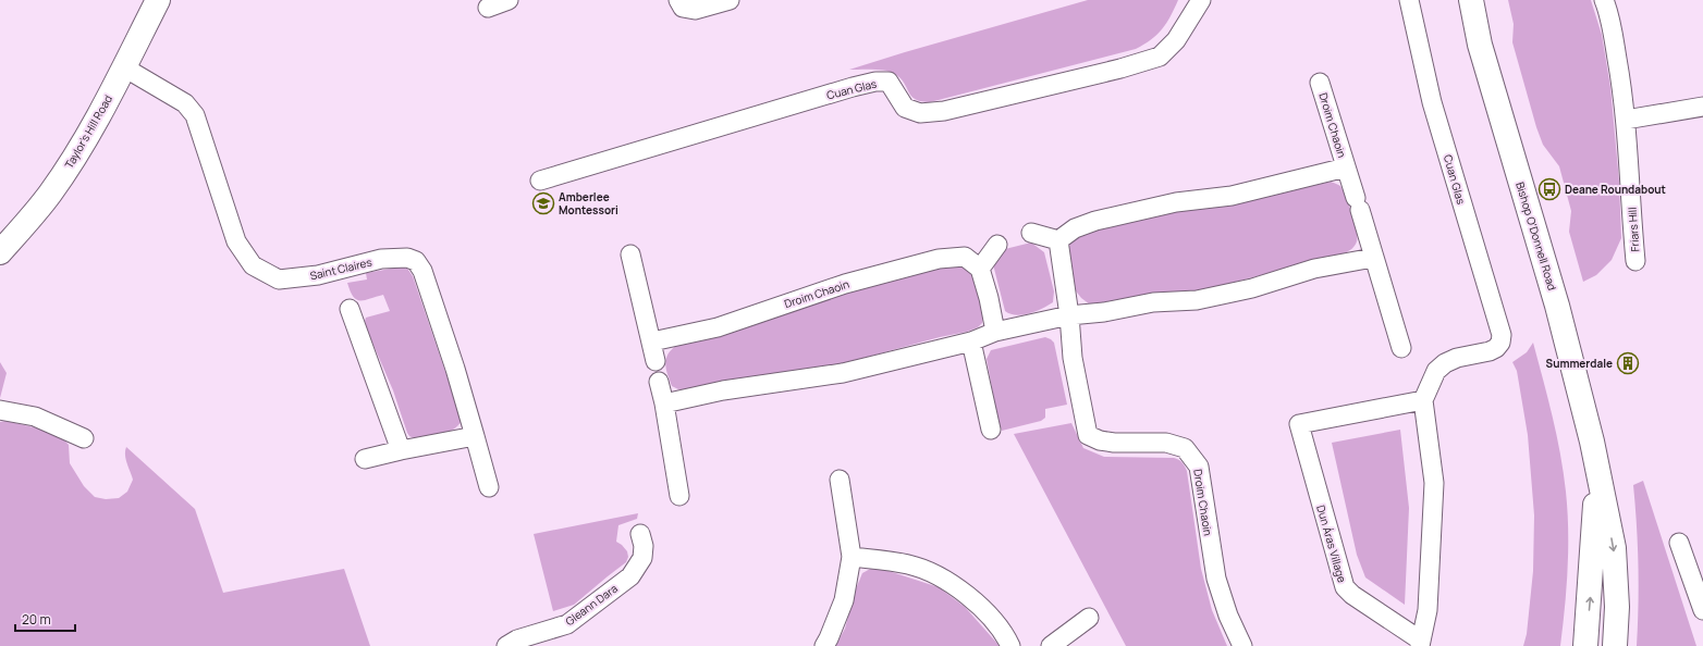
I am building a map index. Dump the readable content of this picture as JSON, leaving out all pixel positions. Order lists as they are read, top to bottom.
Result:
{
  "streets": {
    "main road": ["Taylor's Hill Road", "Bishop O'Donnell Road"],
    "street": [
      "Cuan Glas",
      "Droim Chaoin",
      "Friars Hill",
      "Saint Claires",
      "Dun Áras Village",
      "Gleann Dara"
    ]
  },
  "crossings": [
    ["Cuan Glas", "Dun Áras Village"],
    ["Taylor's Hill Road", "Saint Claires"]
  ],
  "places": {
    "bus stop": ["Deane Roundabout"],
    "school or university": ["Amberlee Montessori"],
    "building": ["Summerdale"]
  },
  "scale_bar": "20 m"
}
